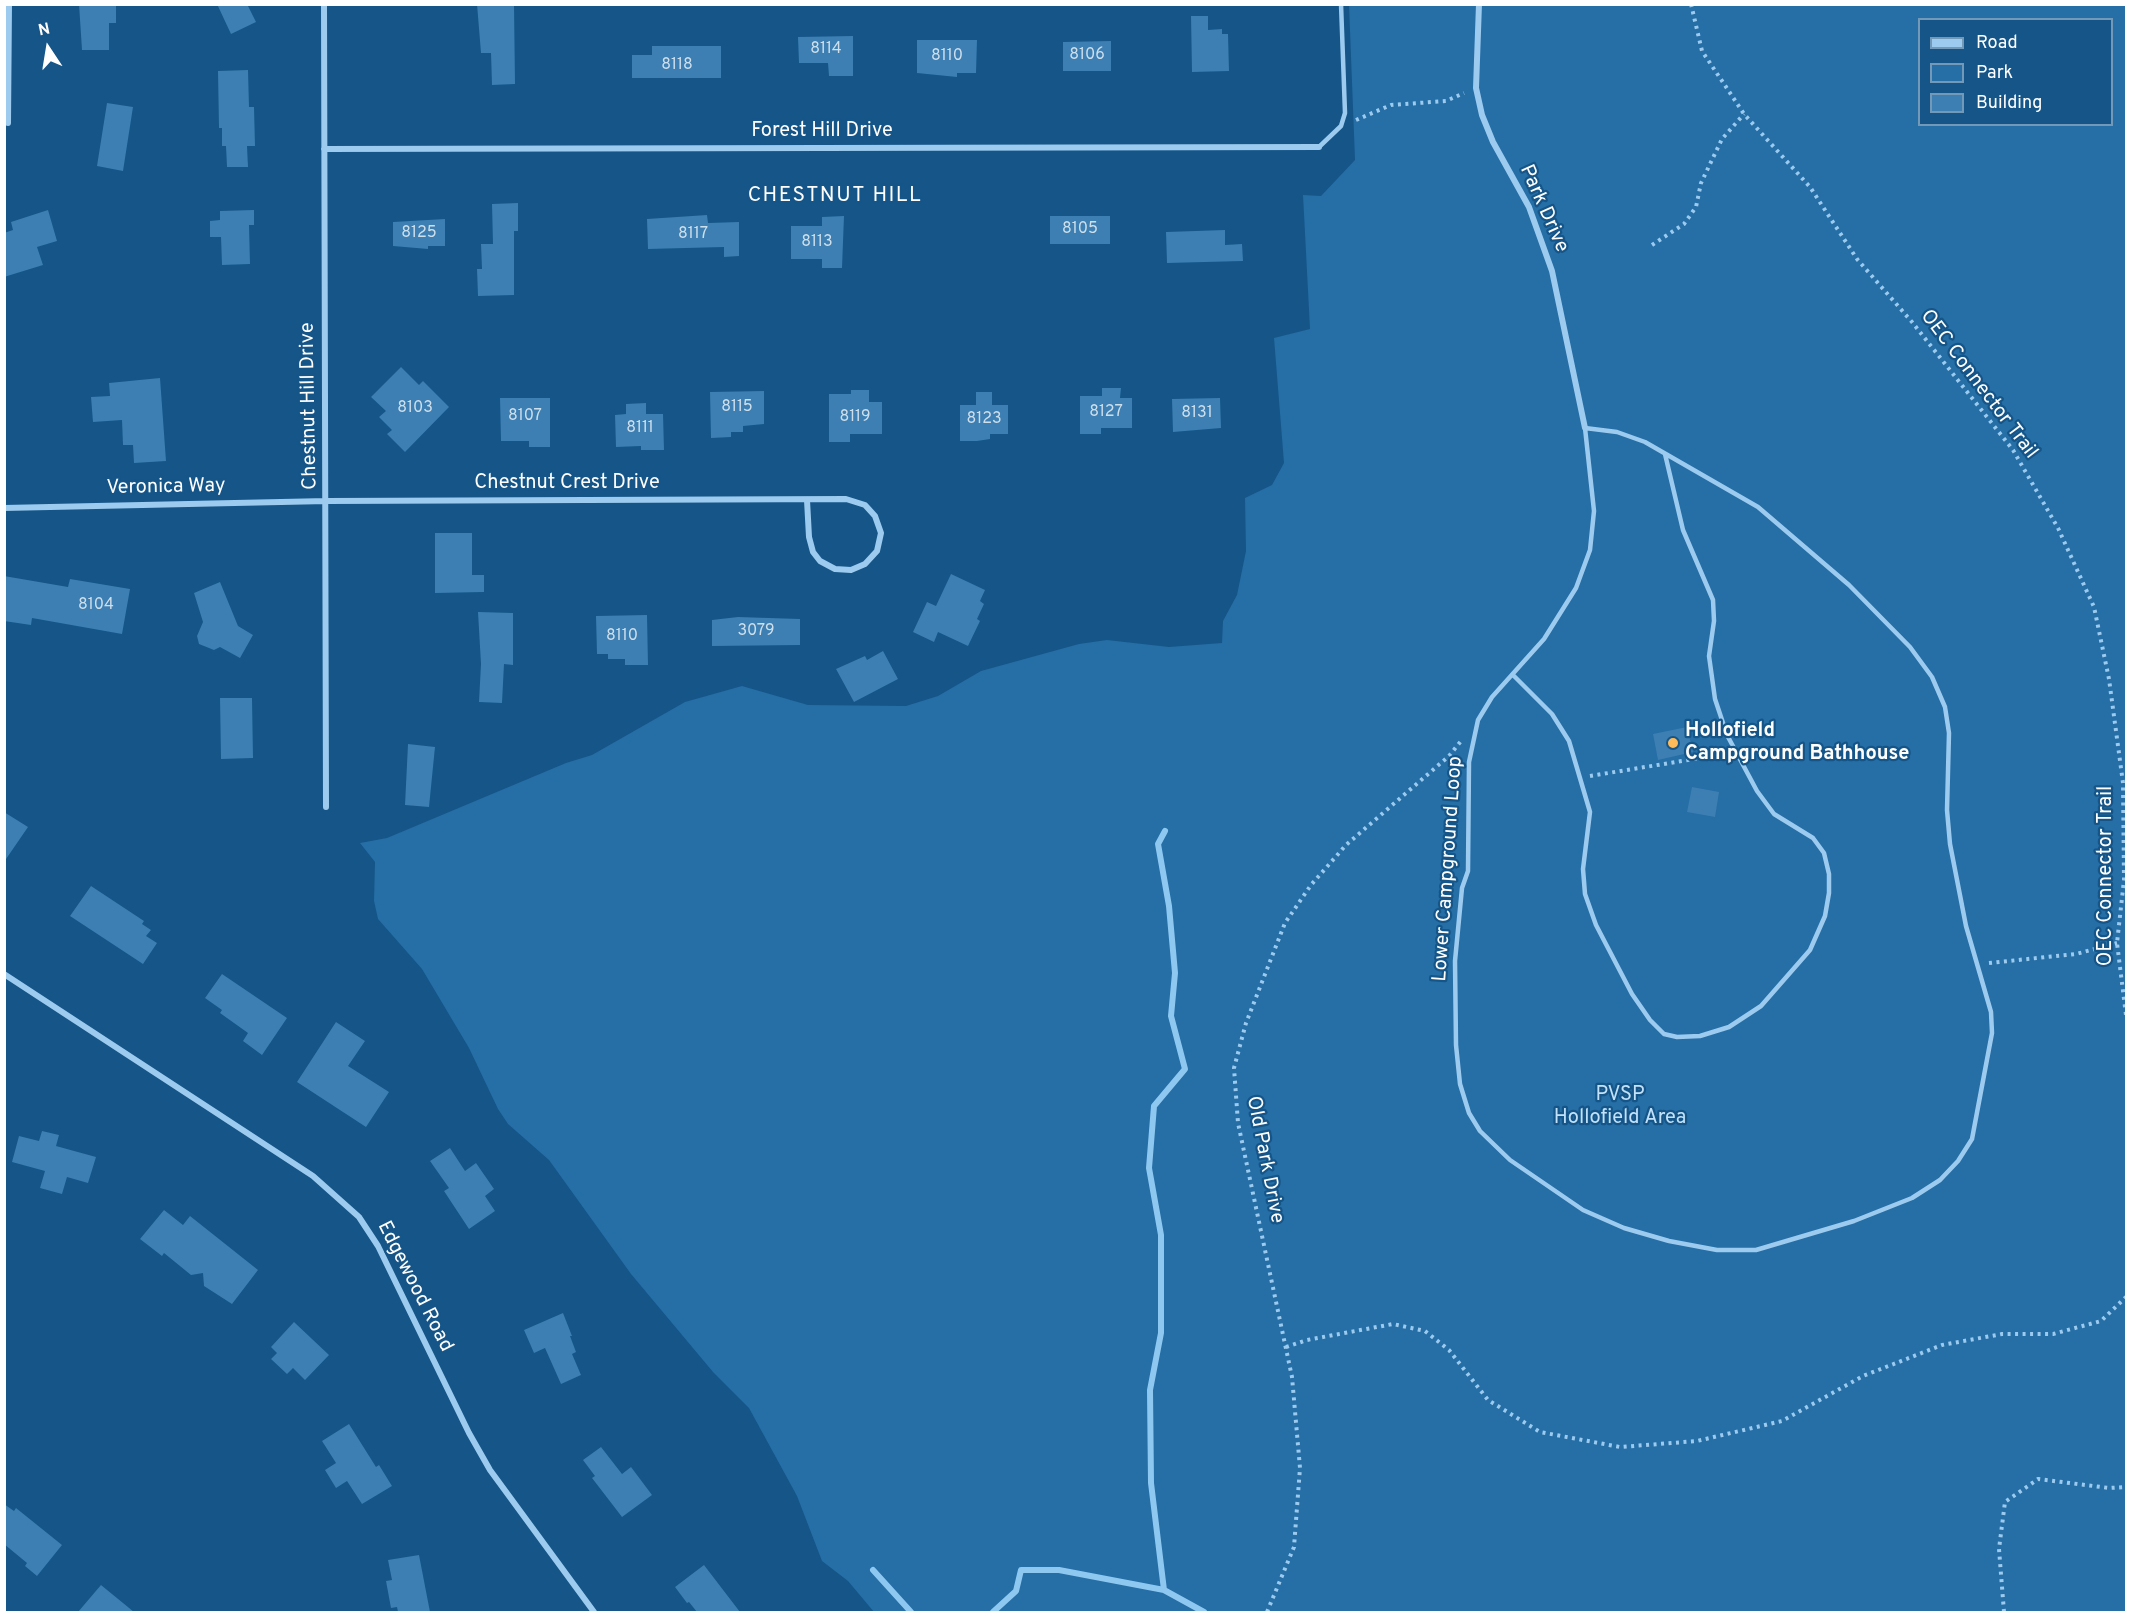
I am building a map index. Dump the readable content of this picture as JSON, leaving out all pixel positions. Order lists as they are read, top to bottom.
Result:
{
  "streets": {
    "street": [
      "Forest Hill Drive",
      "Park Drive",
      "Chestnut Hill Drive",
      "Chestnut Crest Drive",
      "Veronica Way",
      "Edgewood Road"
    ],
    "lane": ["Lower Campground Loop"],
    "path": ["OEC Connector Trail", "Old Park Drive"]
  },
  "crossings": [
    ["Forest Hill Drive", "Chestnut Hill Drive"],
    ["Park Drive", "Lower Campground Loop"],
    ["Chestnut Hill Drive", "Chestnut Crest Drive"],
    ["Chestnut Hill Drive", "Veronica Way"],
    ["Chestnut Crest Drive", "Veronica Way"],
    ["Lower Campground Loop", "Old Park Drive"]
  ],
  "districts": ["CHESTNUT HILL"],
  "parks": ["PVSP Hollofield Area"],
  "places": ["Hollofield Campground Bathhouse"],
  "house_numbers": [
    "8114",
    "8106",
    "8110",
    "8118",
    "8105",
    "8125",
    "8117",
    "8113",
    "8115",
    "8103",
    "8127",
    "8131",
    "8107",
    "8119",
    "8123",
    "8111",
    "8104",
    "3079",
    "8110"
  ],
  "legend": ["Road", "Park", "Building"],
  "north": "top"
}
